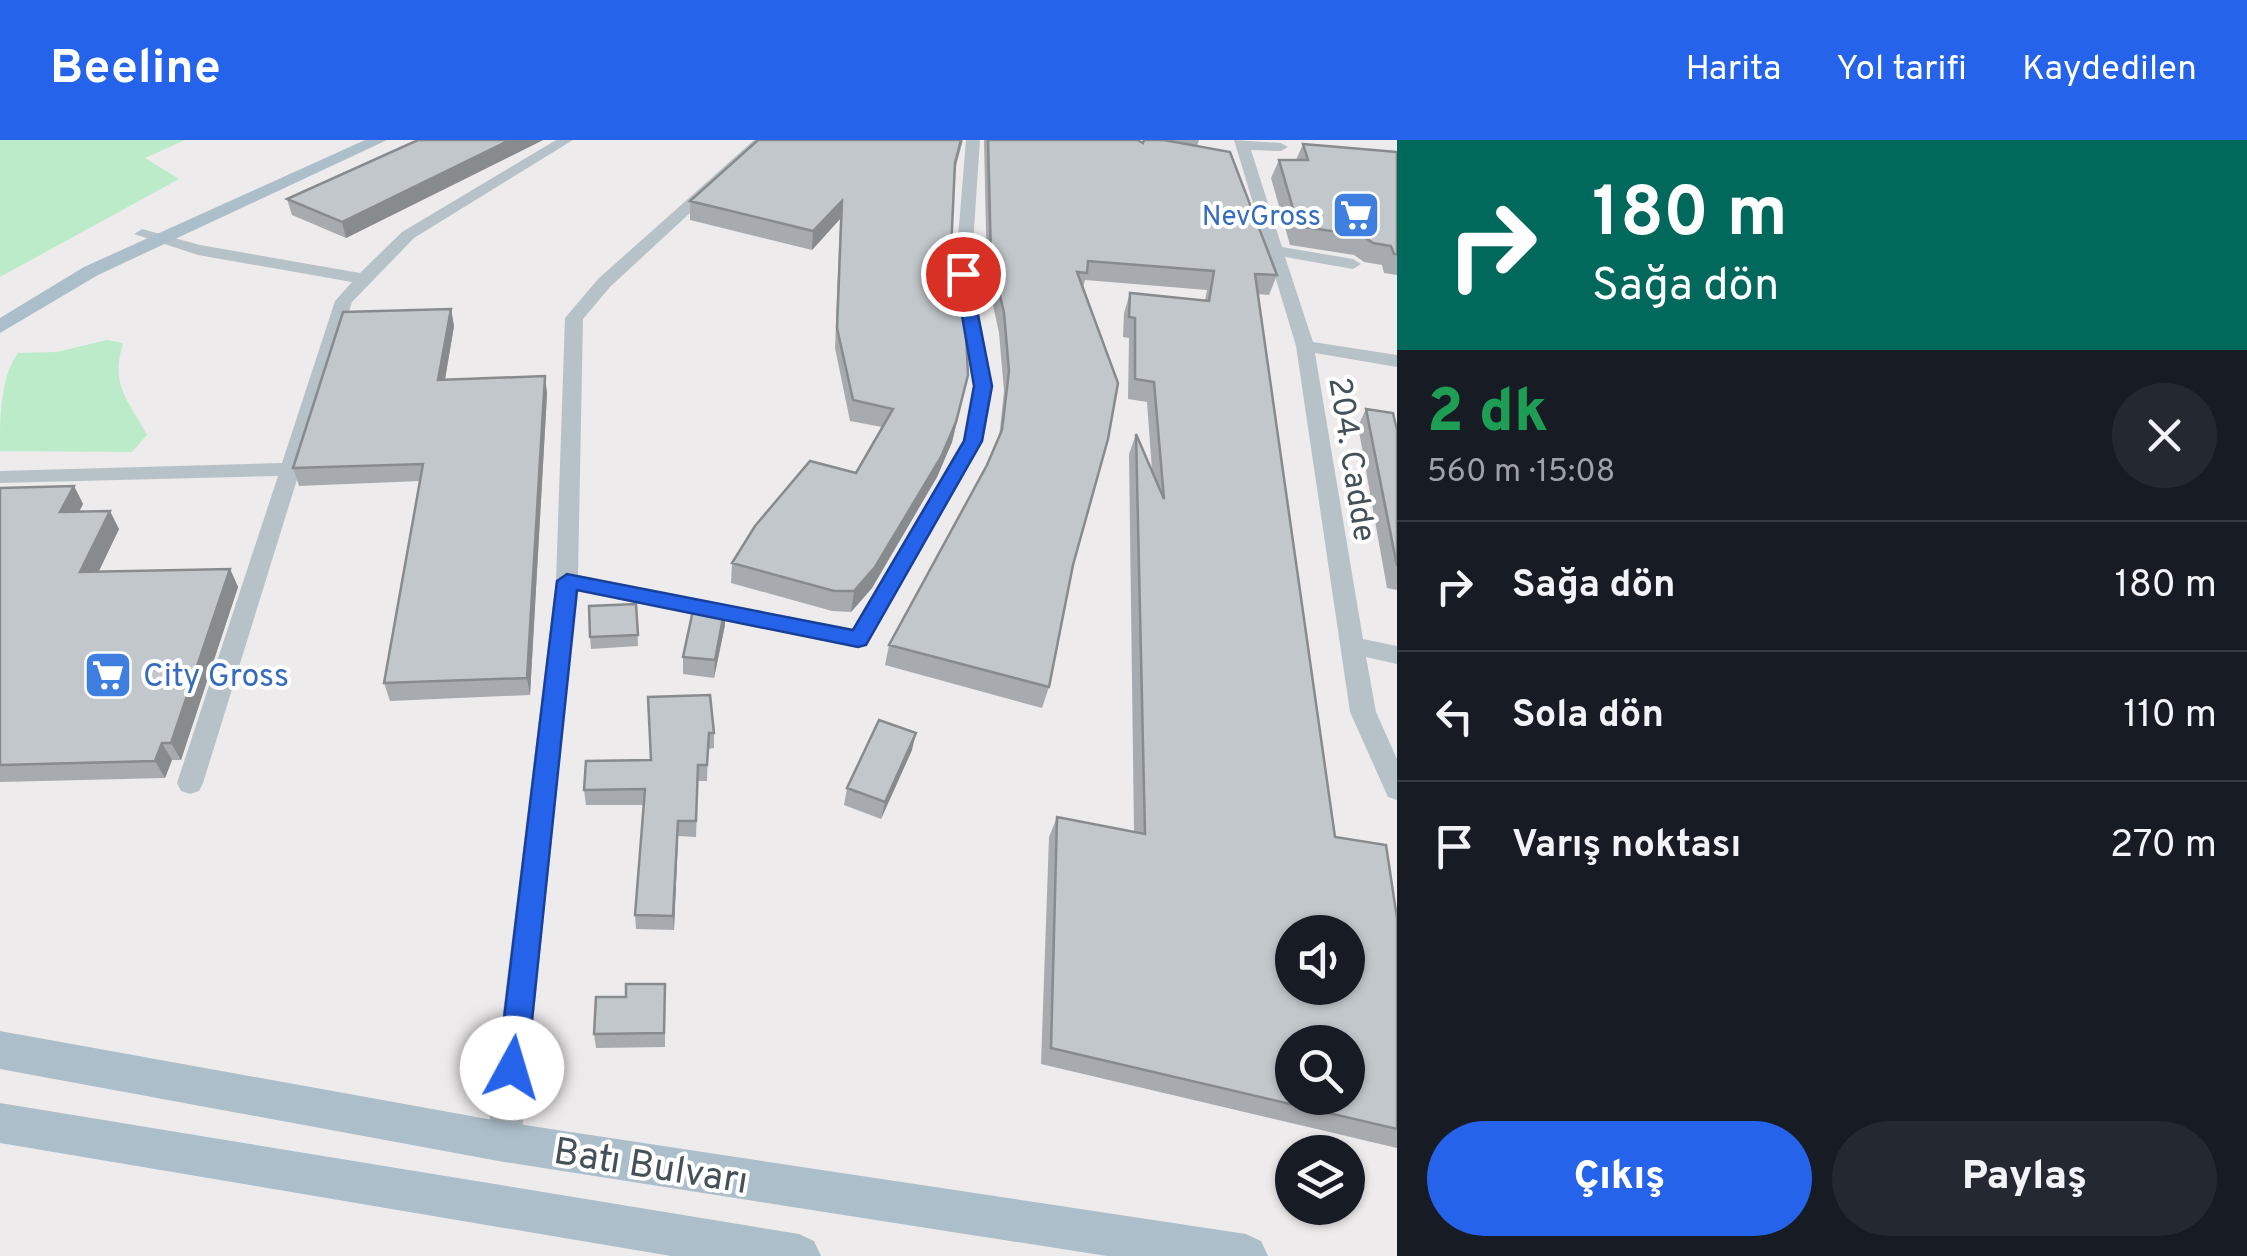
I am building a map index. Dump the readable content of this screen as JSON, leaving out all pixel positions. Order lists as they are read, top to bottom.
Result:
{
  "streets": {
    "main road": ["Batı Bulvarı"],
    "street": ["204. Cadde"]
  },
  "places": {
    "supermarket": ["NevGross", "City Gross"]
  },
  "page": {
    "header": "Beeline",
    "nav": ["Harita", "Yol tarifi", "Kaydedilen"],
    "turn": ["180 m", "Sağa dön"],
    "heading": ["2 dk", "560 m · 15:08"],
    "list": [
      {
        "name": "Sağa dön",
        "value": "180 m"
      },
      {
        "name": "Sola dön",
        "value": "110 m"
      },
      {
        "name": "Varış noktası",
        "value": "270 m"
      }
    ],
    "buttons": ["Çıkış", "Paylaş"]
  }
}
